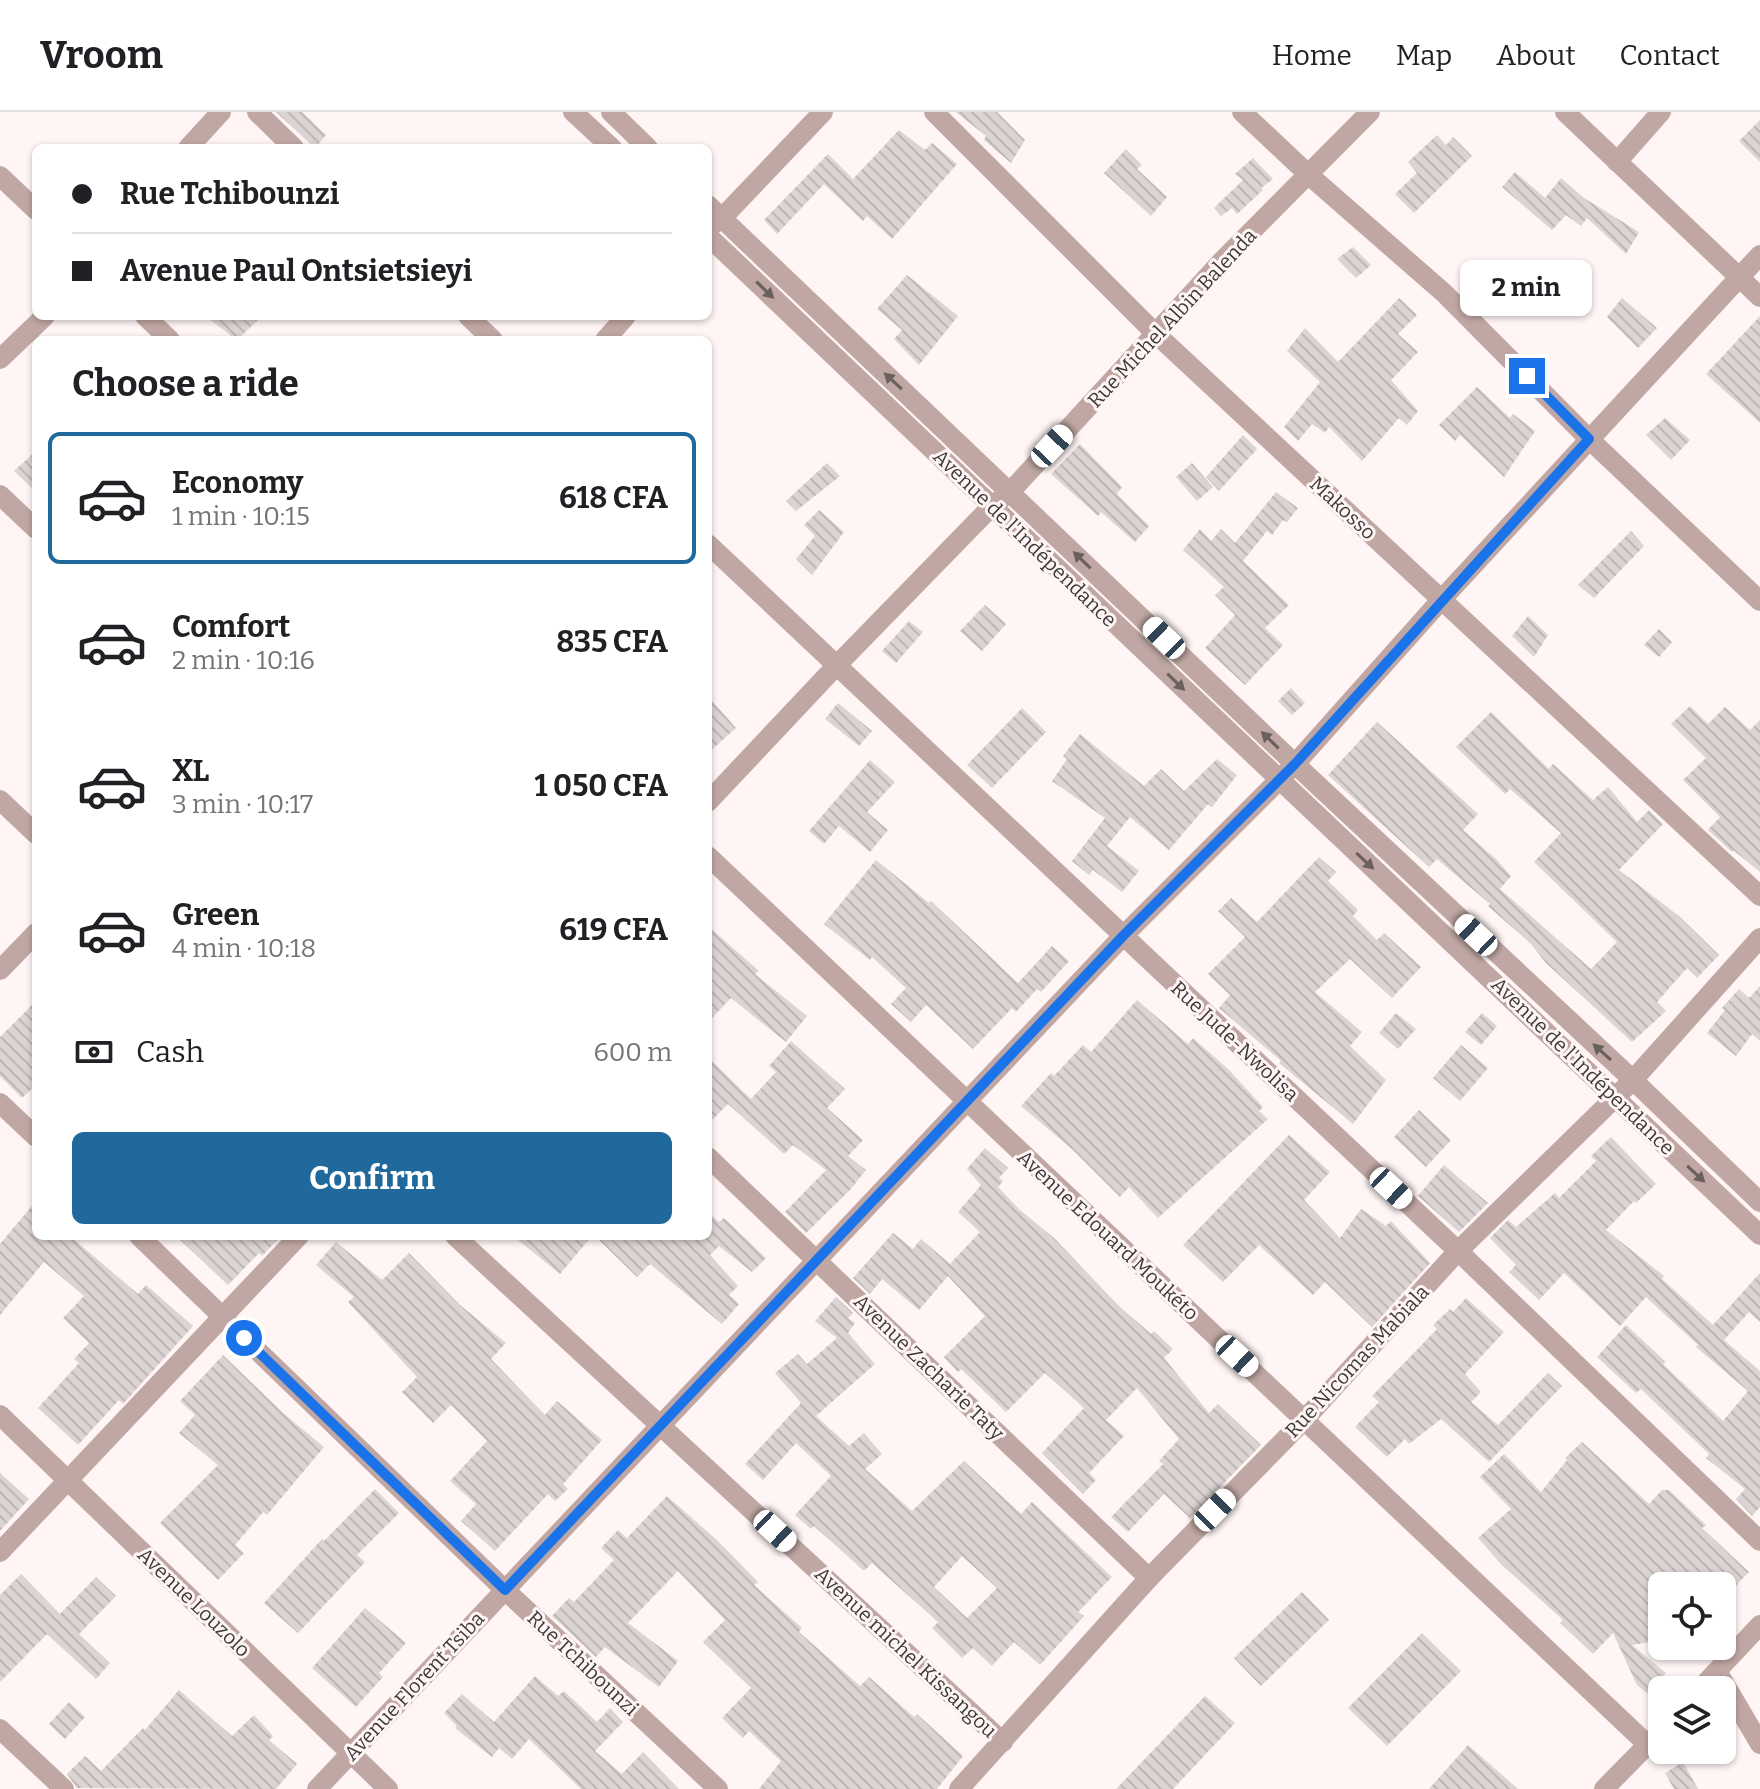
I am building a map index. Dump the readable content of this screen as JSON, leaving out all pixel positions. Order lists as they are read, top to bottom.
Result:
{
  "streets": {
    "street": [
      "Rue Michel Albin Balenda",
      "Makosso",
      "Avenue de l'Indépendance",
      "Rue Jude-Nwolisa",
      "Avenue Edouard Moukéto",
      "Rue Nicomas Mabiala",
      "Avenue Zacharie Taty",
      "Avenue Louzolo",
      "Avenue michel Kissangou",
      "Rue Tchibounzi",
      "Avenue Florent Tsiba"
    ]
  },
  "crossings": [
    ["Rue Michel Albin Balenda", "Makosso"],
    ["Rue Michel Albin Balenda", "Avenue de l'Indépendance"],
    ["Rue Michel Albin Balenda", "Rue Jude-Nwolisa"],
    ["Makosso", "Avenue Florent Tsiba"],
    ["Avenue de l'Indépendance", "Rue Nicomas Mabiala"],
    ["Avenue de l'Indépendance", "Avenue Florent Tsiba"],
    ["Rue Jude-Nwolisa", "Rue Nicomas Mabiala"],
    ["Rue Jude-Nwolisa", "Avenue Florent Tsiba"],
    ["Avenue Edouard Moukéto", "Rue Nicomas Mabiala"],
    ["Avenue Edouard Moukéto", "Avenue Florent Tsiba"],
    ["Rue Nicomas Mabiala", "Avenue Zacharie Taty"],
    ["Rue Nicomas Mabiala", "Avenue michel Kissangou"],
    ["Avenue Zacharie Taty", "Avenue Florent Tsiba"],
    ["Avenue Louzolo", "Avenue Florent Tsiba"],
    ["Avenue michel Kissangou", "Avenue Florent Tsiba"],
    ["Rue Tchibounzi", "Avenue Florent Tsiba"]
  ],
  "page": {
    "header": "Vroom",
    "nav": [
      "Home",
      "Map",
      "About",
      "Contact"
    ],
    "banner": ["Rue Tchibounzi", "Avenue Paul Ontsietsieyi"],
    "bubble": "2 min",
    "heading": "Choose a ride",
    "list": [
      {
        "name": "Economy",
        "note": "1 min · 10:15",
        "value": "618 CFA"
      },
      {
        "name": "Comfort",
        "note": "2 min · 10:16",
        "value": "835 CFA"
      },
      {
        "name": "XL",
        "note": "3 min · 10:17",
        "value": "1 050 CFA"
      },
      {
        "name": "Green",
        "note": "4 min · 10:18",
        "value": "619 CFA"
      }
    ],
    "pay": ["Cash", "600 m"],
    "buttons": "Confirm"
  }
}
